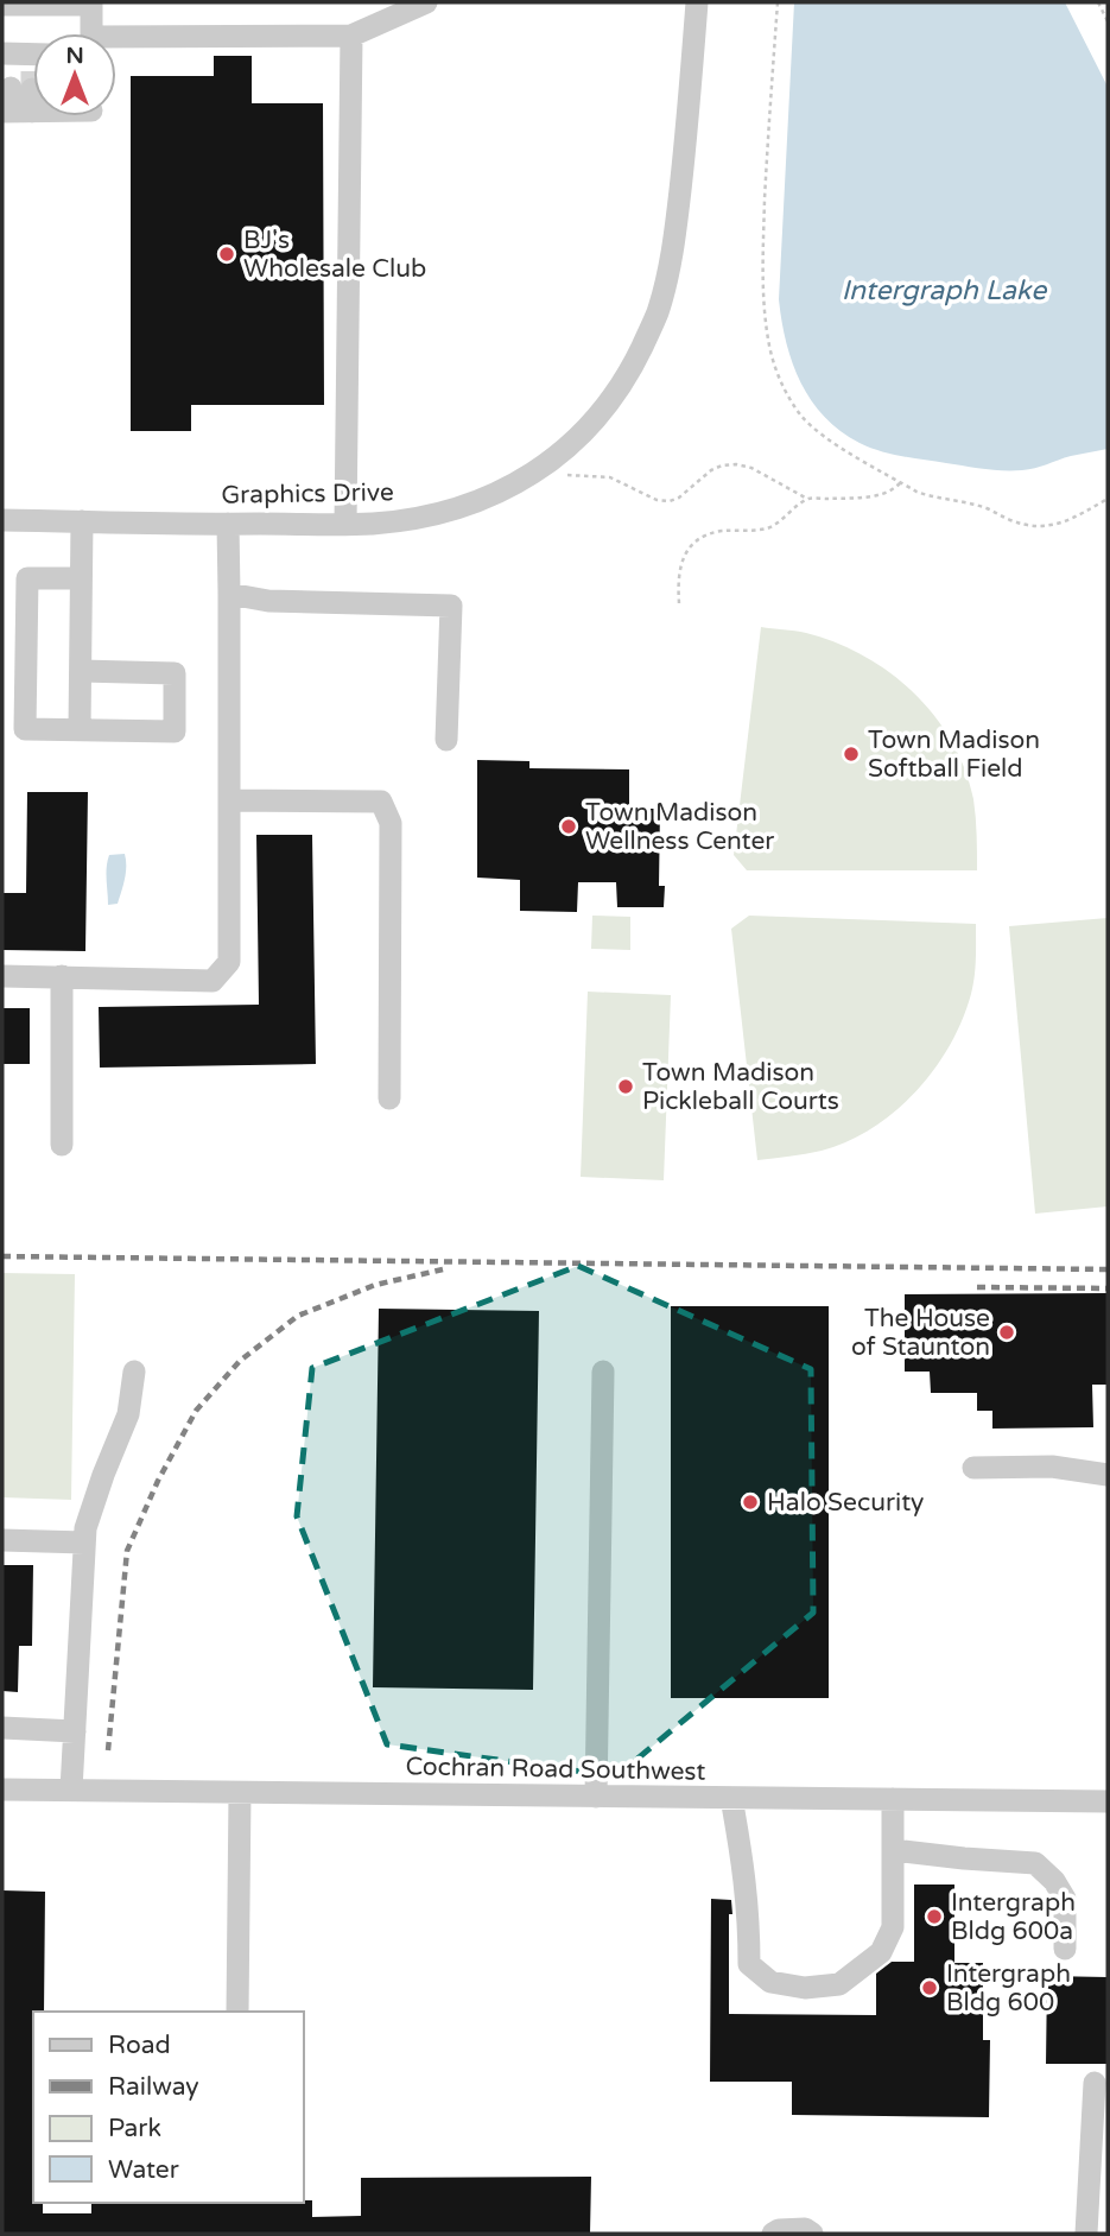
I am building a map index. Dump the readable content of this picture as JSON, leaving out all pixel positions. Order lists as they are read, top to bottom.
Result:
{
  "streets": {
    "street": ["Graphics Drive", "Cochran Road Southwest"]
  },
  "water": ["Intergraph Lake"],
  "places": [
    "BJ's Wholesale Club",
    "Town Madison Softball Field",
    "Town Madison Wellness Center",
    "Town Madison Pickleball Courts",
    "The House of Staunton",
    "Halo Security",
    "Intergraph Bldg 600a",
    "Intergraph Bldg 600"
  ],
  "legend": [
    "Road",
    "Railway",
    "Park",
    "Water"
  ],
  "north": "top"
}
